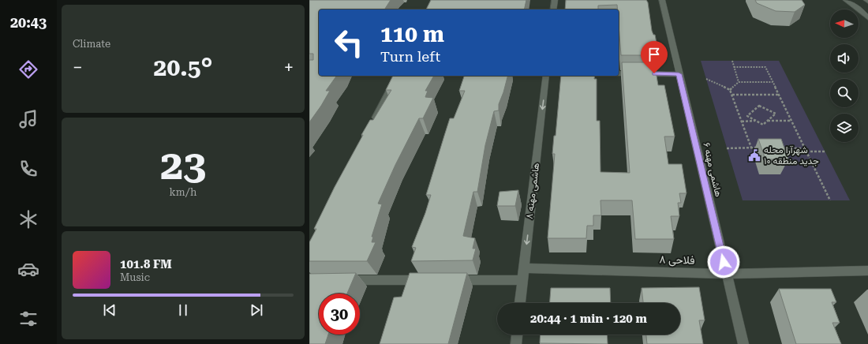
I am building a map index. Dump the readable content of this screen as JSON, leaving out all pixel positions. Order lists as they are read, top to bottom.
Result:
{
  "streets": {
    "street": ["هاشمی مهنه ۶", "هاشمی مهنه ۸", "فلاحی ۸"]
  },
  "crossings": [
    ["هاشمی مهنه ۶", "فلاحی ۸"],
    ["هاشمی مهنه ۸", "فلاحی ۸"]
  ],
  "one_way": ["هاشمی مهنه ۸"],
  "places": {
    "public building": ["شهرآرا محله جدید منطقه ۱۰"]
  },
  "north": "left",
  "page": {
    "tabs": "20:43",
    "tile": [
      "Climate",
      ["23", "km/h"]
    ],
    "turn": ["110 m", "Turn left"],
    "heat": ["−", "20.5°", "+"],
    "song": ["101.8 FM", "Music"],
    "limit": "30",
    "trip": "20:44 · 1 min · 120 m"
  }
}
